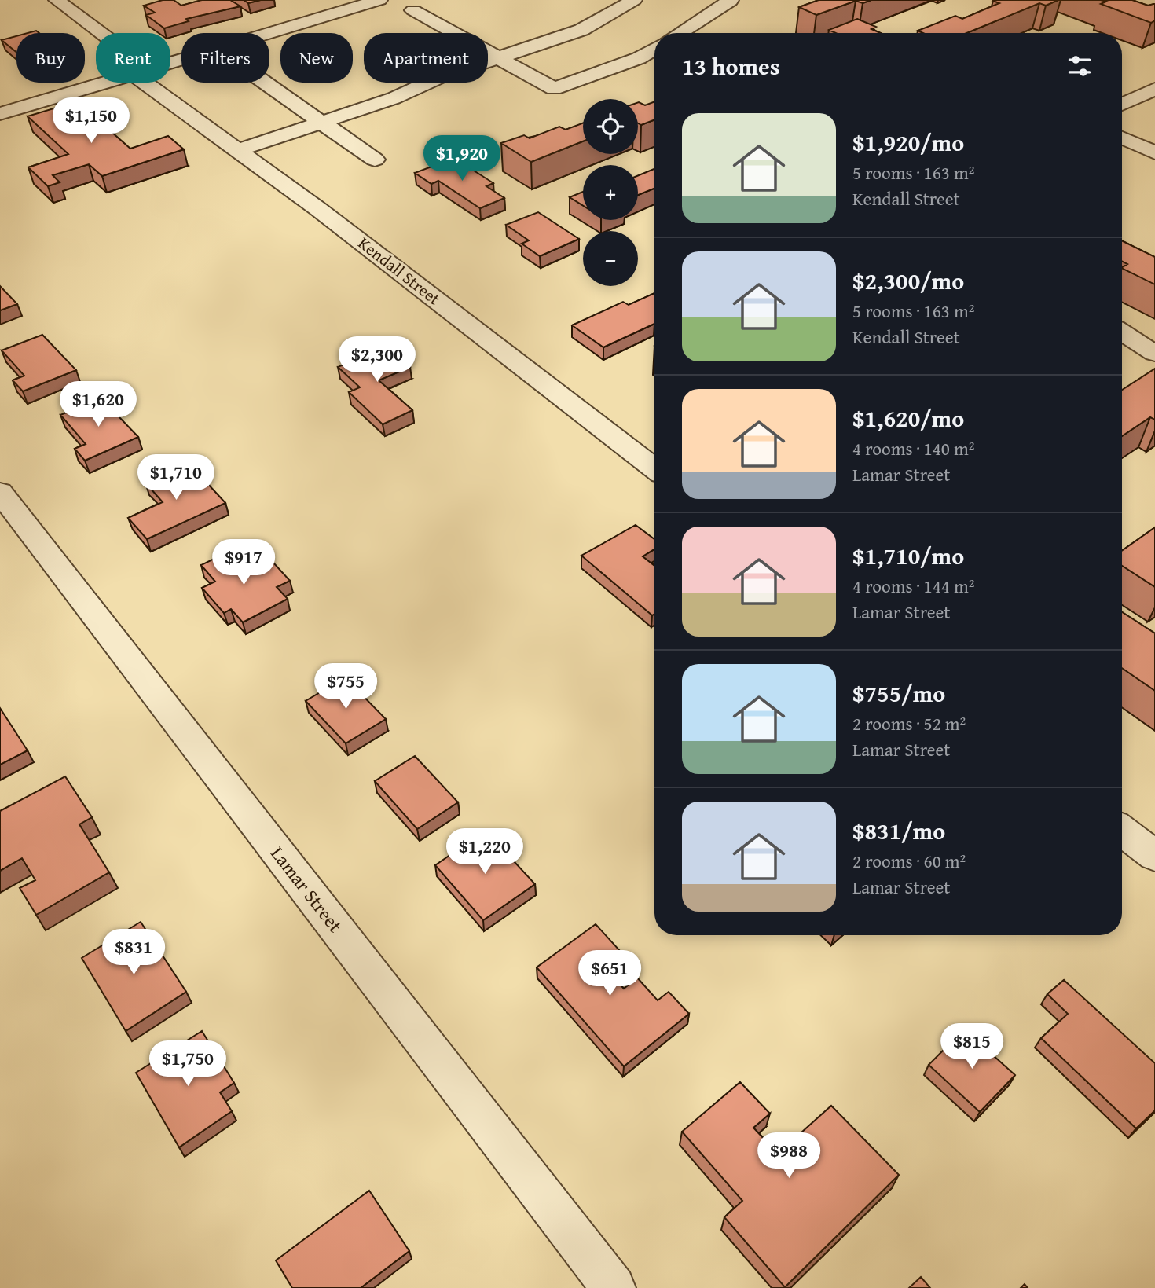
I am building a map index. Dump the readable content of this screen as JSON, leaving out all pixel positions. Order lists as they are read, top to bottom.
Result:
{
  "streets": {
    "street": ["Kendall Street", "Lamar Street"]
  },
  "page": {
    "chip": [
      "Buy",
      "Rent",
      "Filters",
      "New",
      "Apartment"
    ],
    "heading": "13 homes",
    "price": [
      "$1,150",
      "$1,920",
      "$2,300",
      "$1,620",
      "$1,710",
      "$917",
      "$755",
      "$1,220",
      "$831",
      "$651",
      "$815",
      "$1,750",
      "$988"
    ],
    "map_buttons": ["+", "−"],
    "list": [
      {
        "name": "$1,920/mo",
        "note": "5 rooms · 163 m² · Kendall Street"
      },
      {
        "name": "$2,300/mo",
        "note": "5 rooms · 163 m² · Kendall Street"
      },
      {
        "name": "$1,620/mo",
        "note": "4 rooms · 140 m² · Lamar Street"
      },
      {
        "name": "$1,710/mo",
        "note": "4 rooms · 144 m² · Lamar Street"
      },
      {
        "name": "$755/mo",
        "note": "2 rooms · 52 m² · Lamar Street"
      },
      {
        "name": "$831/mo",
        "note": "2 rooms · 60 m² · Lamar Street"
      }
    ]
  }
}
